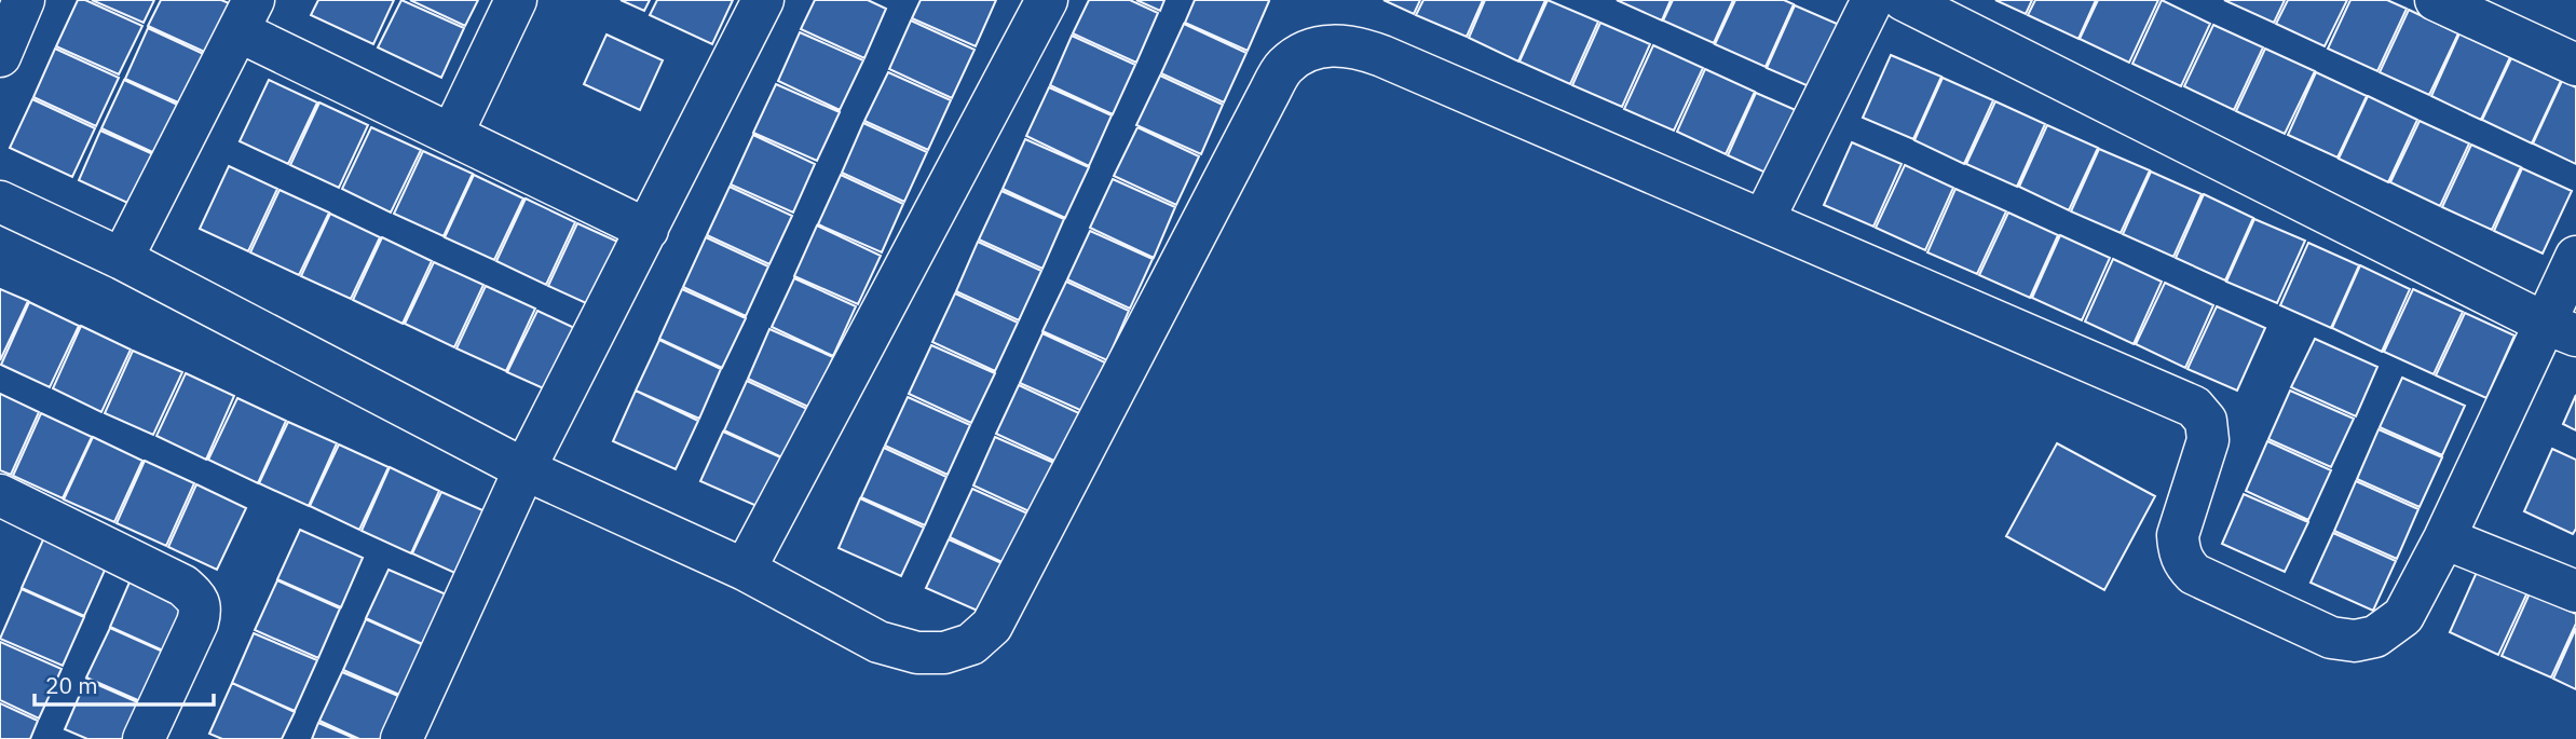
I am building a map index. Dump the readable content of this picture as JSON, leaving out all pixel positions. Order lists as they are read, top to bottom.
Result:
{
  "scale_bar": "20 m"
}
